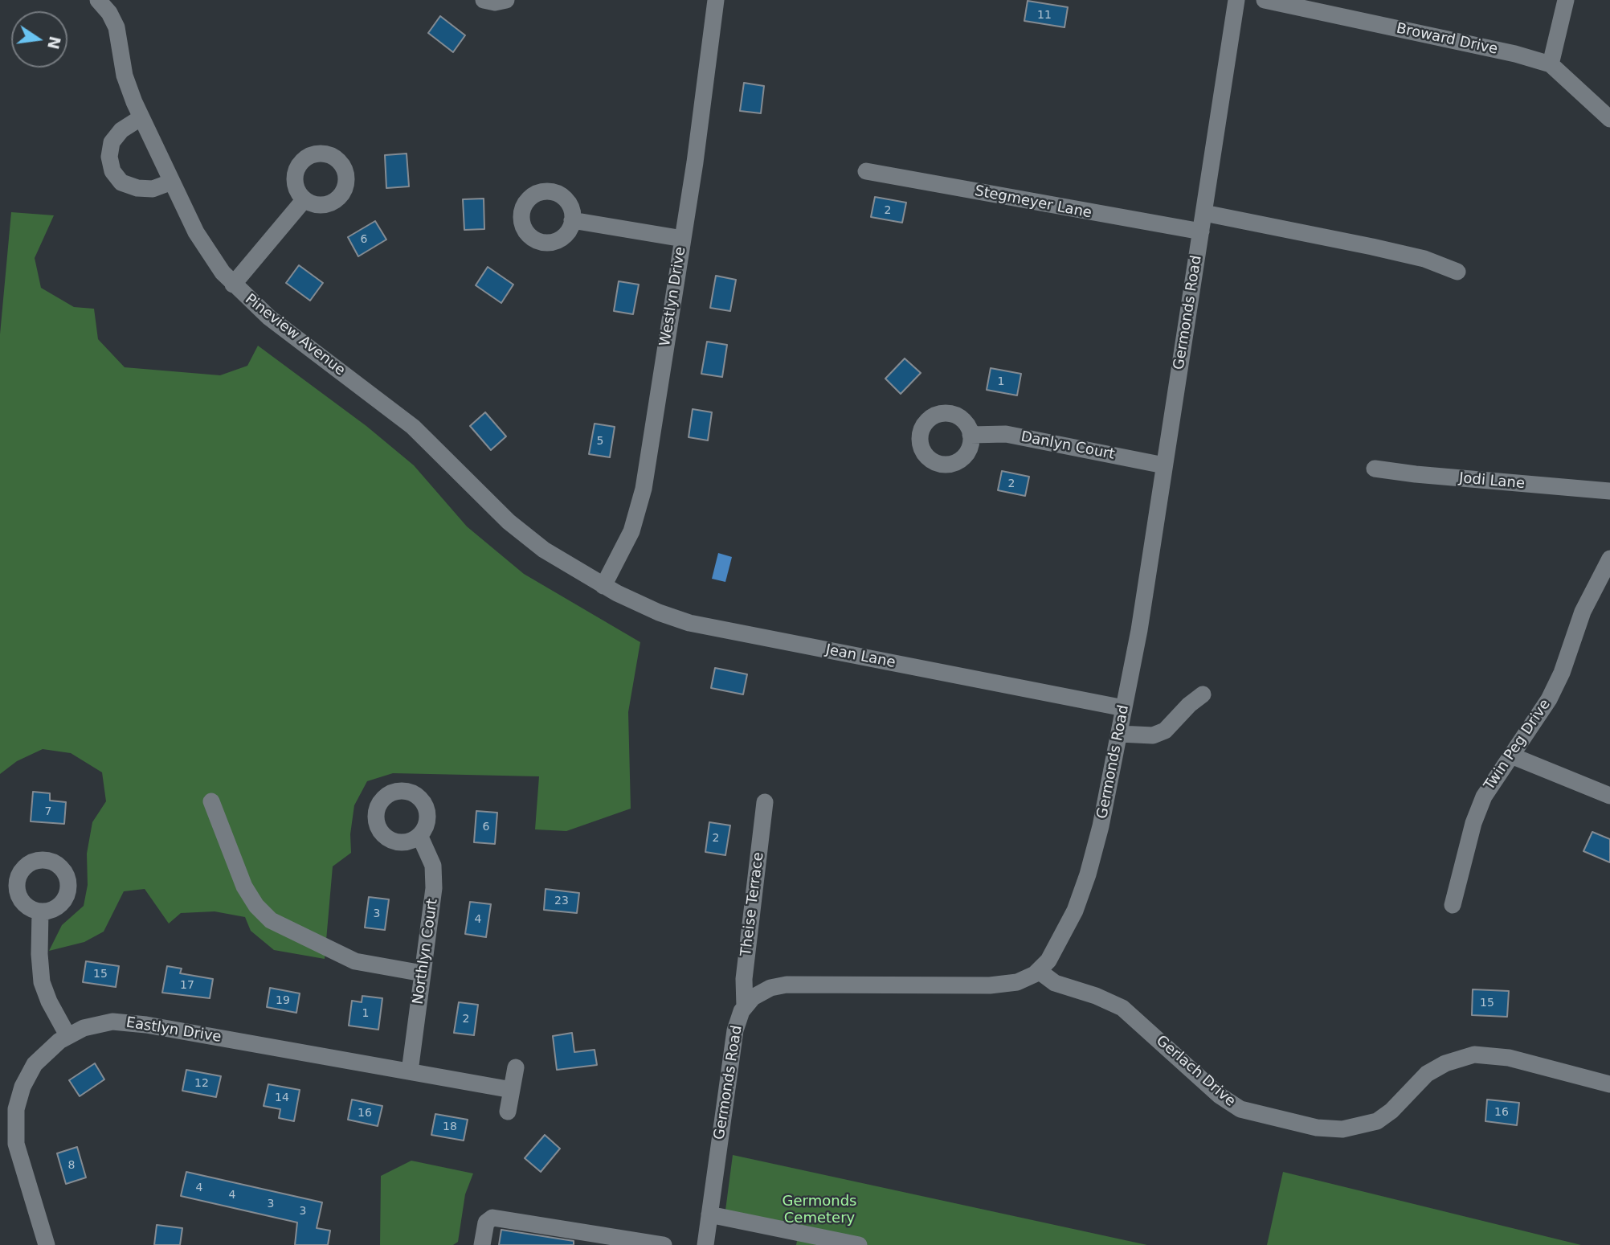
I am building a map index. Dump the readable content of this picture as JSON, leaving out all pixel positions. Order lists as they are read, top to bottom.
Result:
{
  "streets": {
    "street": [
      "Broward Drive",
      "Stegmeyer Lane",
      "Westlyn Drive",
      "Germonds Road",
      "Pineview Avenue",
      "Danlyn Court",
      "Jodi Lane",
      "Jean Lane",
      "Twin Peg Drive",
      "Theise Terrace",
      "Northlyn Court",
      "Eastlyn Drive",
      "Gerlach Drive"
    ]
  },
  "crossings": [
    ["Stegmeyer Lane", "Germonds Road"],
    ["Westlyn Drive", "Pineview Avenue"],
    ["Westlyn Drive", "Jean Lane"],
    ["Germonds Road", "Danlyn Court"],
    ["Germonds Road", "Jean Lane"],
    ["Germonds Road", "Theise Terrace"],
    ["Germonds Road", "Gerlach Drive"],
    ["Pineview Avenue", "Jean Lane"],
    ["Northlyn Court", "Eastlyn Drive"]
  ],
  "parks": ["Germonds Cemetery"],
  "house_numbers": [
    "11",
    "2",
    "6",
    "1",
    "5",
    "2",
    "7",
    "6",
    "2",
    "23",
    "3",
    "4",
    "15",
    "17",
    "19",
    "15",
    "1",
    "2",
    "12",
    "14",
    "16",
    "16",
    "18",
    "8",
    "4",
    "4",
    "3",
    "3"
  ],
  "north": "right"
}
